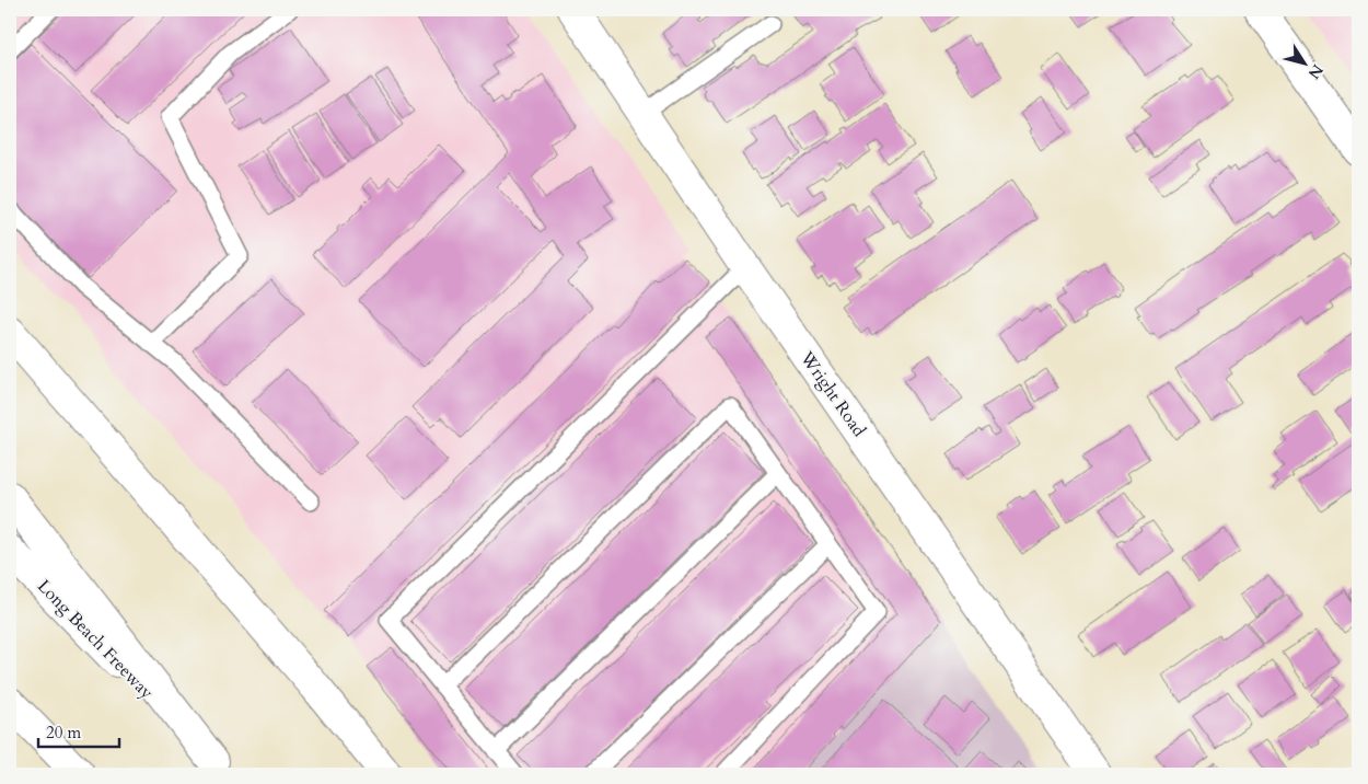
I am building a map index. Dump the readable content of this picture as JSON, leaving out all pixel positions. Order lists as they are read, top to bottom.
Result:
{
  "streets": {
    "main road": ["Wright Road", "Long Beach Freeway"]
  },
  "scale_bar": "20 m",
  "north": "bottom right"
}
